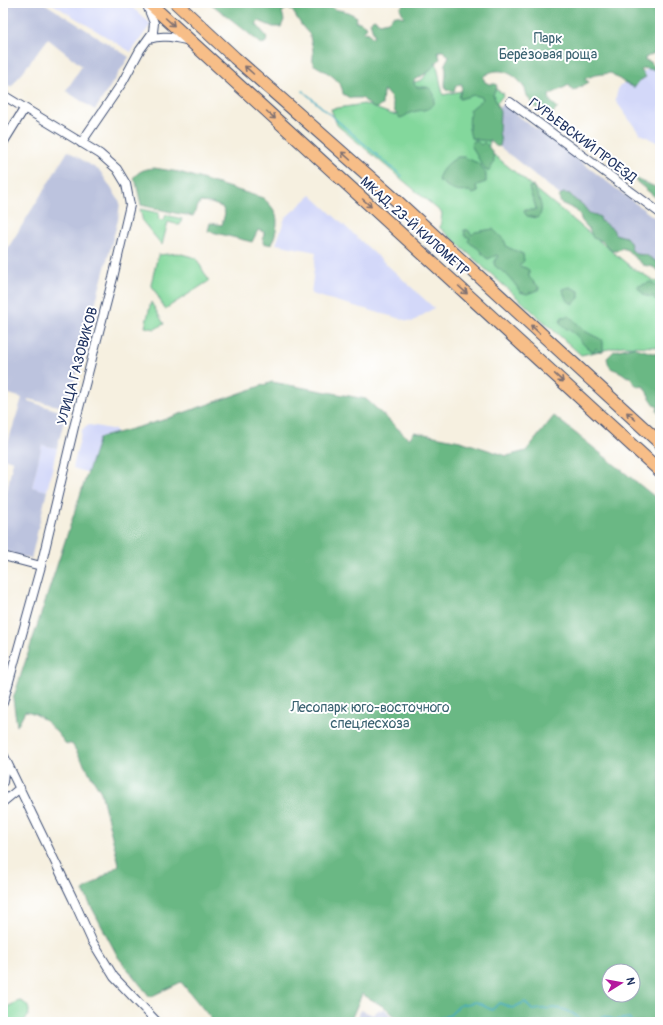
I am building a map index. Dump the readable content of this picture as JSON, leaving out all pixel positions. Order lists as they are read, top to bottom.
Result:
{
  "streets": {
    "highway": ["МКАД, 23-Й КИЛОМЕТР"],
    "street": ["ГУРЬЕВСКИЙ ПРОЕЗД", "УЛИЦА ГАЗОВИКОВ"]
  },
  "parks": ["Парк Берёзовая роща", "Лесопарк юго-восточного спецлесхоза"],
  "north": "right"
}
